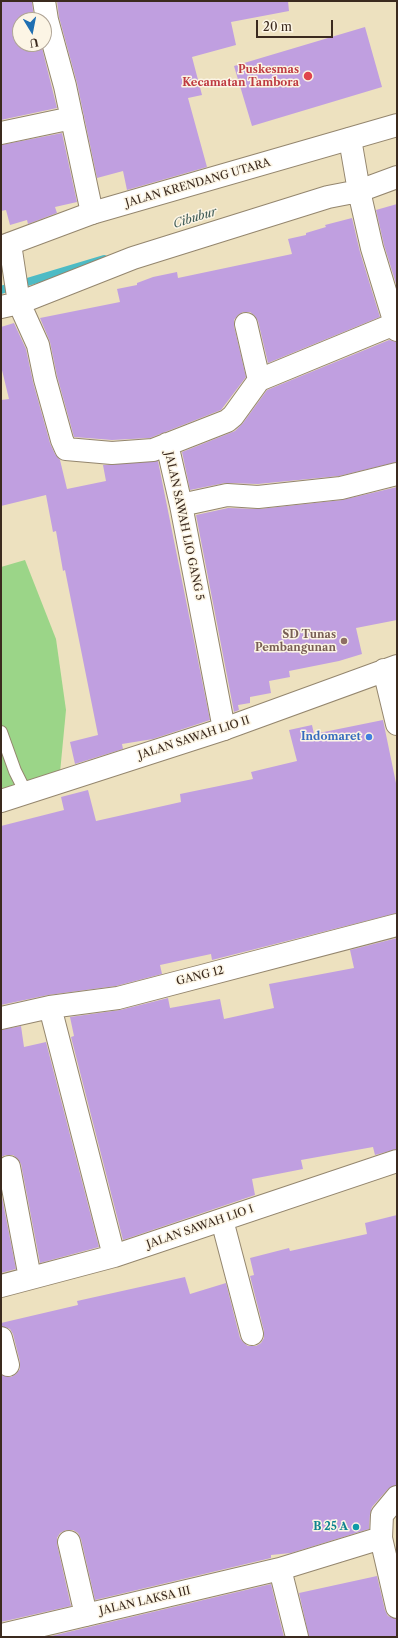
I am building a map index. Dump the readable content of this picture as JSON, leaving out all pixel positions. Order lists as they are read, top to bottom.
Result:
{
  "streets": {
    "street": [
      "JALAN KRENDANG UTARA",
      "JALAN SAWAH LIO GANG 5",
      "JALAN SAWAH LIO II",
      "GANG 12",
      "JALAN SAWAH LIO I",
      "JALAN LAKSA III"
    ]
  },
  "crossings": [
    ["JALAN KRENDANG UTARA", "JALAN SAWAH LIO GANG 5"],
    ["JALAN SAWAH LIO GANG 5", "JALAN SAWAH LIO II"]
  ],
  "water": ["Cibubur"],
  "places": [
    "Puskesmas Kecamatan Tambora",
    "SD Tunas Pembangunan",
    "Indomaret",
    "B 25 A"
  ],
  "scale_bar": "20 m",
  "north": "bottom"
}
